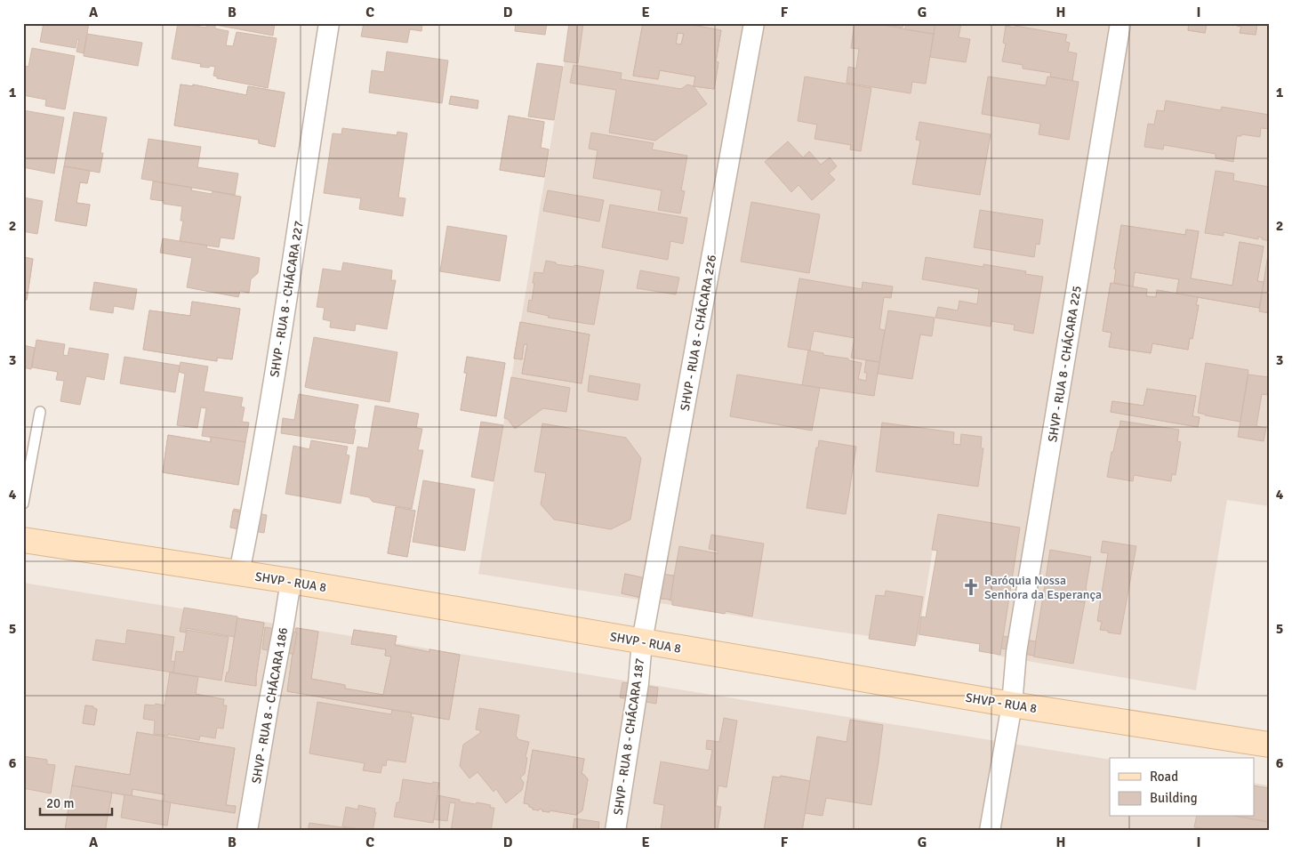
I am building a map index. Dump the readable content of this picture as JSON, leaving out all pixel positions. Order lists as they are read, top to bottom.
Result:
{
  "streets": {
    "street": [
      "SHVP - RUA 8 - CHÁCARA 227",
      "SHVP - RUA 8 - CHÁCARA 226",
      "SHVP - RUA 8 - CHÁCARA 225",
      "SHVP - RUA 8",
      "SHVP - RUA 8 - CHÁCARA 186",
      "SHVP - RUA 8 - CHÁCARA 187"
    ]
  },
  "crossings": [
    ["SHVP - RUA 8 - CHÁCARA 227", "SHVP - RUA 8"],
    ["SHVP - RUA 8 - CHÁCARA 226", "SHVP - RUA 8"],
    ["SHVP - RUA 8 - CHÁCARA 226", "SHVP - RUA 8 - CHÁCARA 187"],
    ["SHVP - RUA 8 - CHÁCARA 225", "SHVP - RUA 8"],
    ["SHVP - RUA 8", "SHVP - RUA 8 - CHÁCARA 186"],
    ["SHVP - RUA 8", "SHVP - RUA 8 - CHÁCARA 187"]
  ],
  "places": {
    "church": ["Paróquia Nossa Senhora da Esperança"]
  },
  "legend": ["Road", "Building"],
  "scale_bar": "20 m",
  "grid": {
    "columns": [
      "A",
      "B",
      "C",
      "D",
      "E",
      "F",
      "G",
      "H",
      "I"
    ],
    "rows": [
      "1",
      "2",
      "3",
      "4",
      "5",
      "6"
    ]
  }
}
